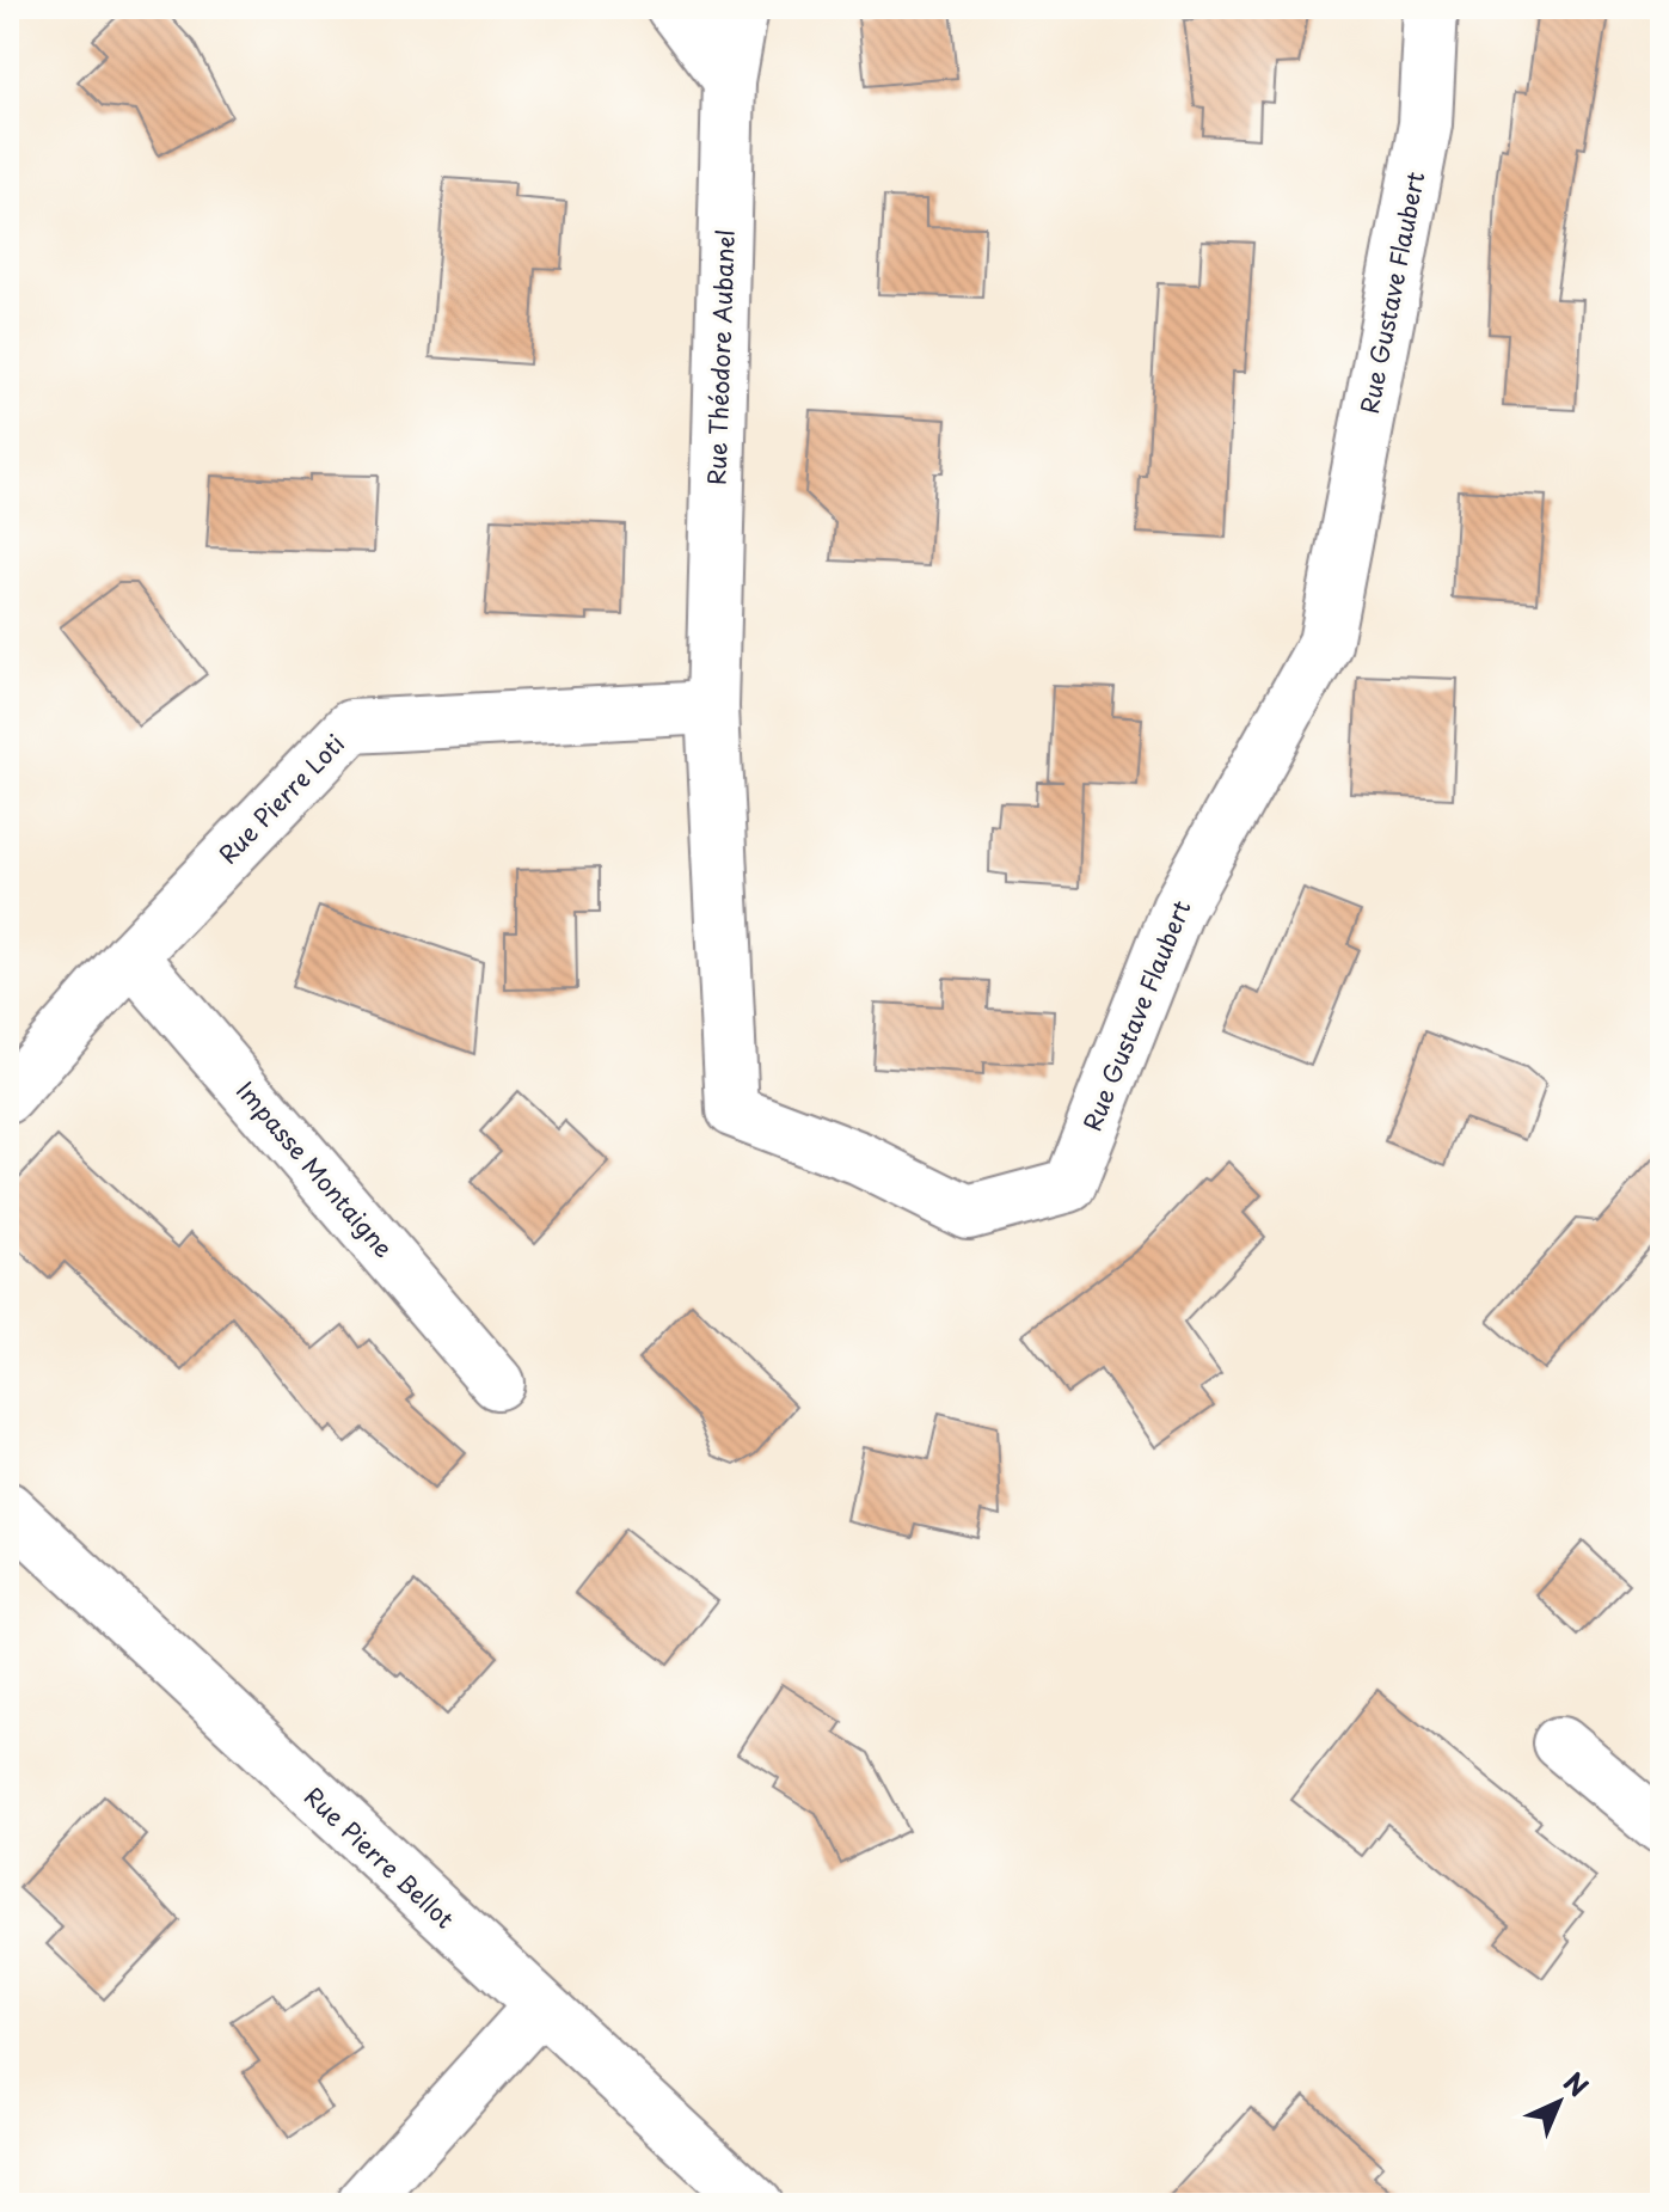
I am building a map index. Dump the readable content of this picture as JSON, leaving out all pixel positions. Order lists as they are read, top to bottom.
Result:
{
  "streets": {
    "street": [
      "Rue Gustave Flaubert",
      "Rue Théodore Aubanel",
      "Rue Pierre Loti",
      "Impasse Montaigne",
      "Rue Pierre Bellot"
    ]
  },
  "crossings": [
    ["Rue Gustave Flaubert", "Rue Théodore Aubanel"],
    ["Rue Gustave Flaubert", "Rue Pierre Loti"],
    ["Rue Théodore Aubanel", "Rue Pierre Loti"],
    ["Rue Pierre Loti", "Impasse Montaigne"]
  ],
  "north": "top right"
}
